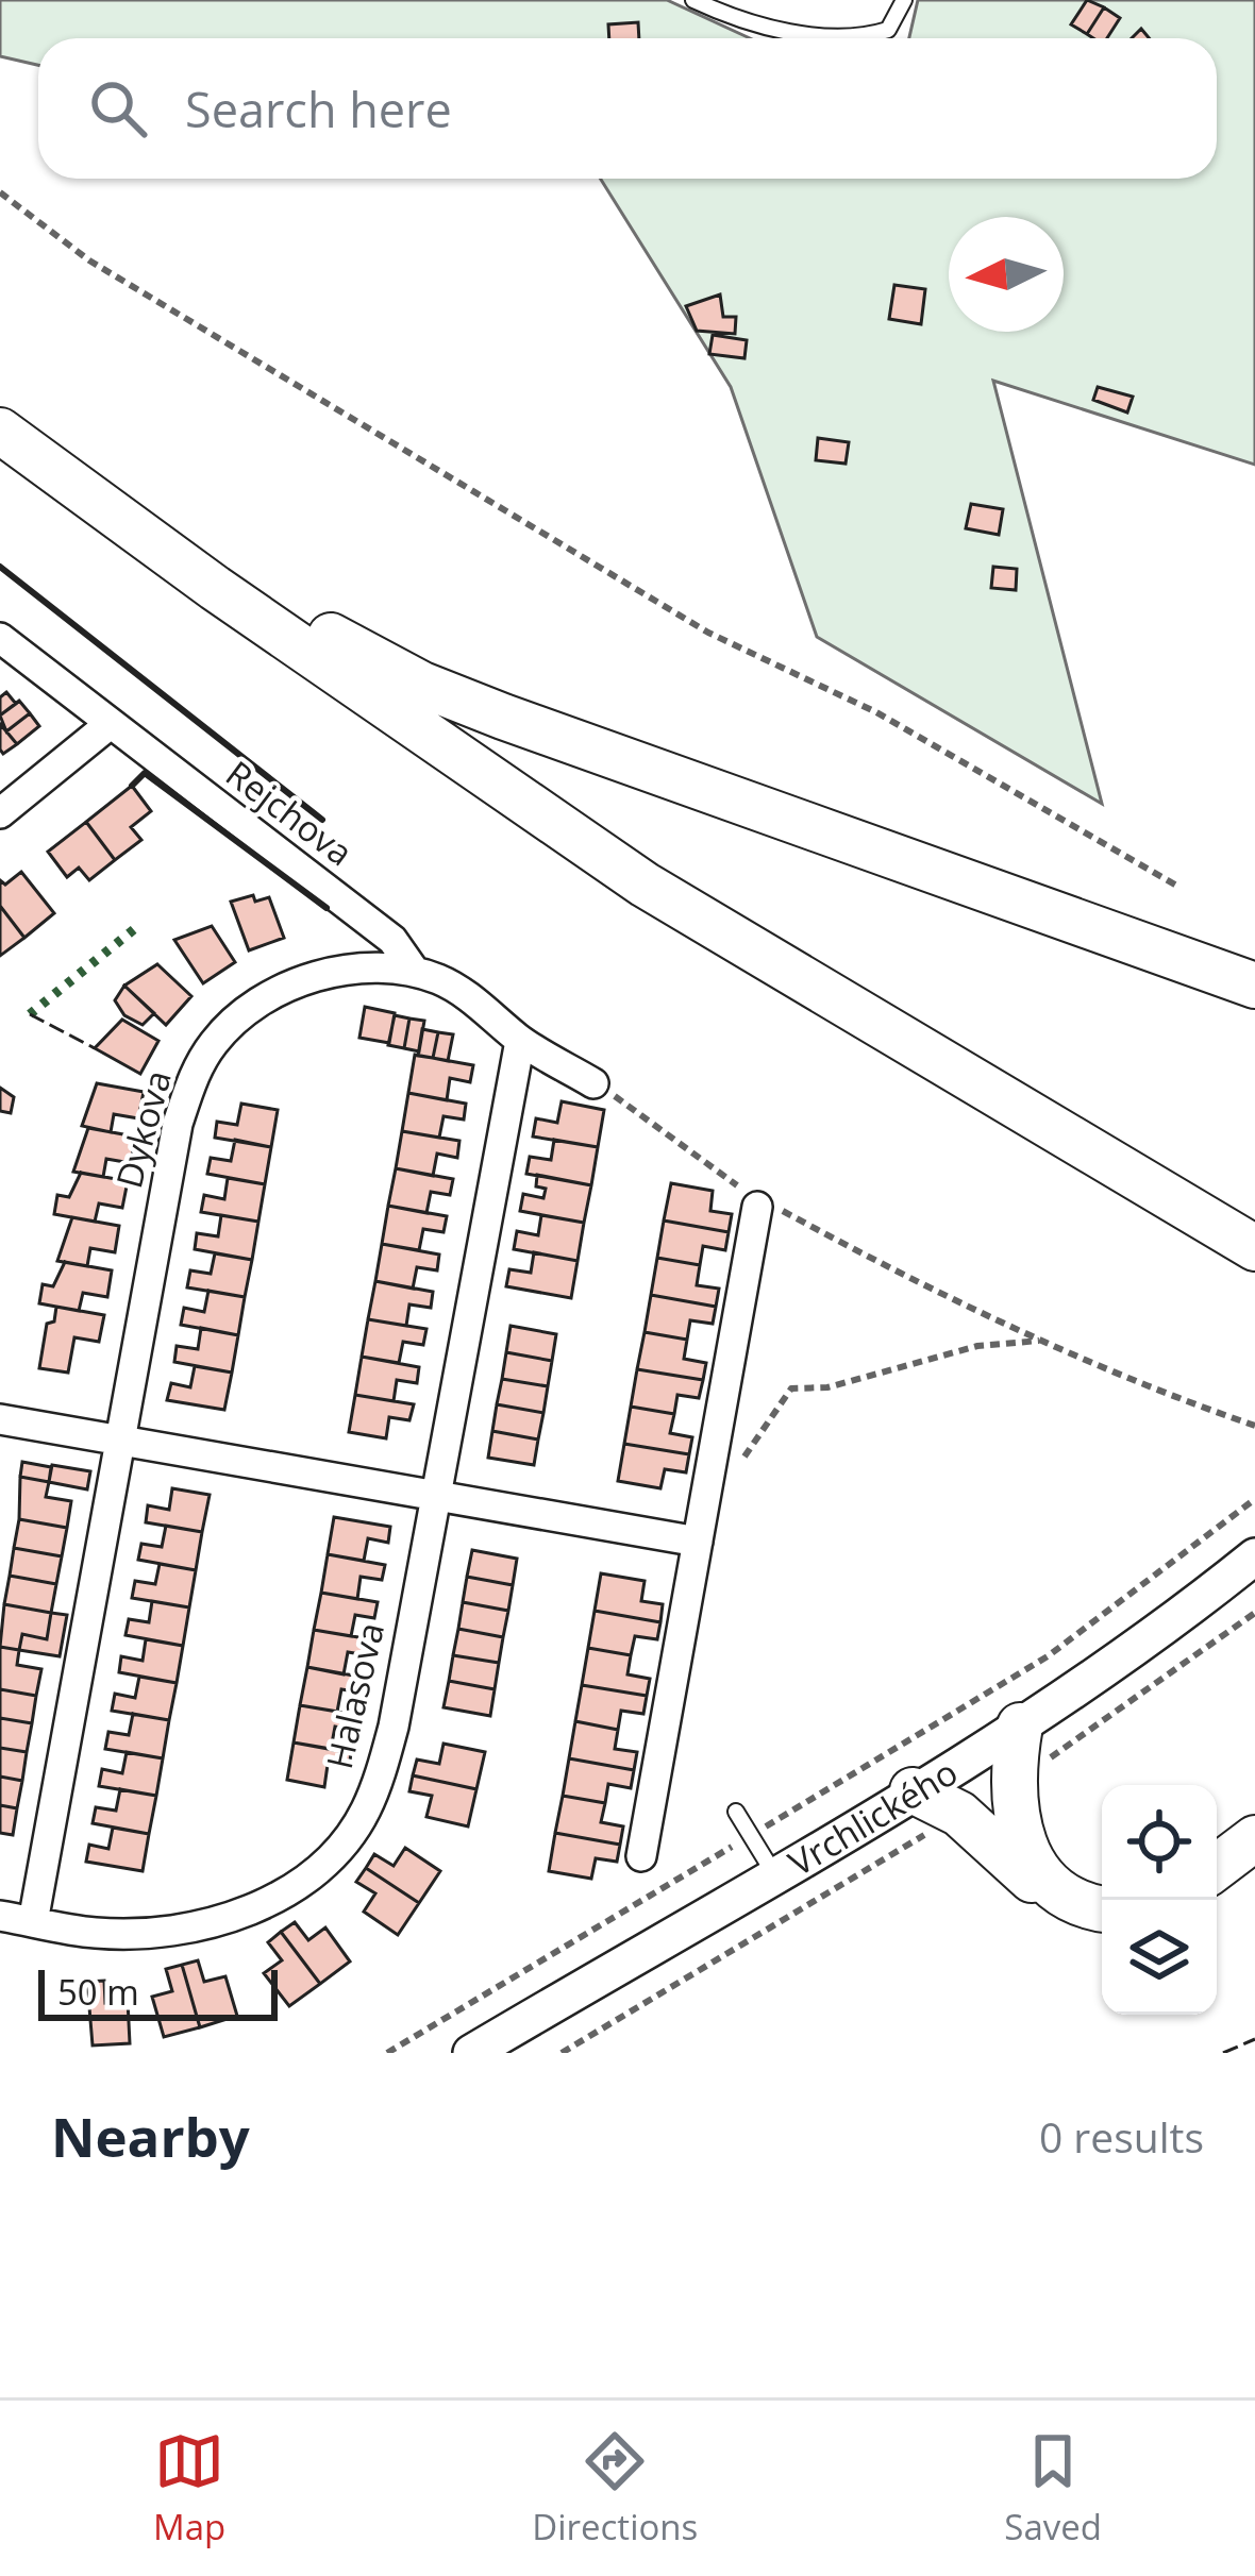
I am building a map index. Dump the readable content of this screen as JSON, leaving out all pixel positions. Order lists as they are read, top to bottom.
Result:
{
  "streets": {
    "street": [
      "Rejchova",
      "Dykova",
      "Halasova",
      "Vrchlického"
    ]
  },
  "crossings": [
    ["Rejchova", "Dykova"],
    ["Dykova", "Halasova"]
  ],
  "scale_bar": "50 m",
  "north": "left",
  "page": {
    "search": "Search here",
    "scale": "50 m",
    "heading": ["Nearby", "0 results"],
    "nav": ["Map", "Directions", "Saved"]
  }
}
